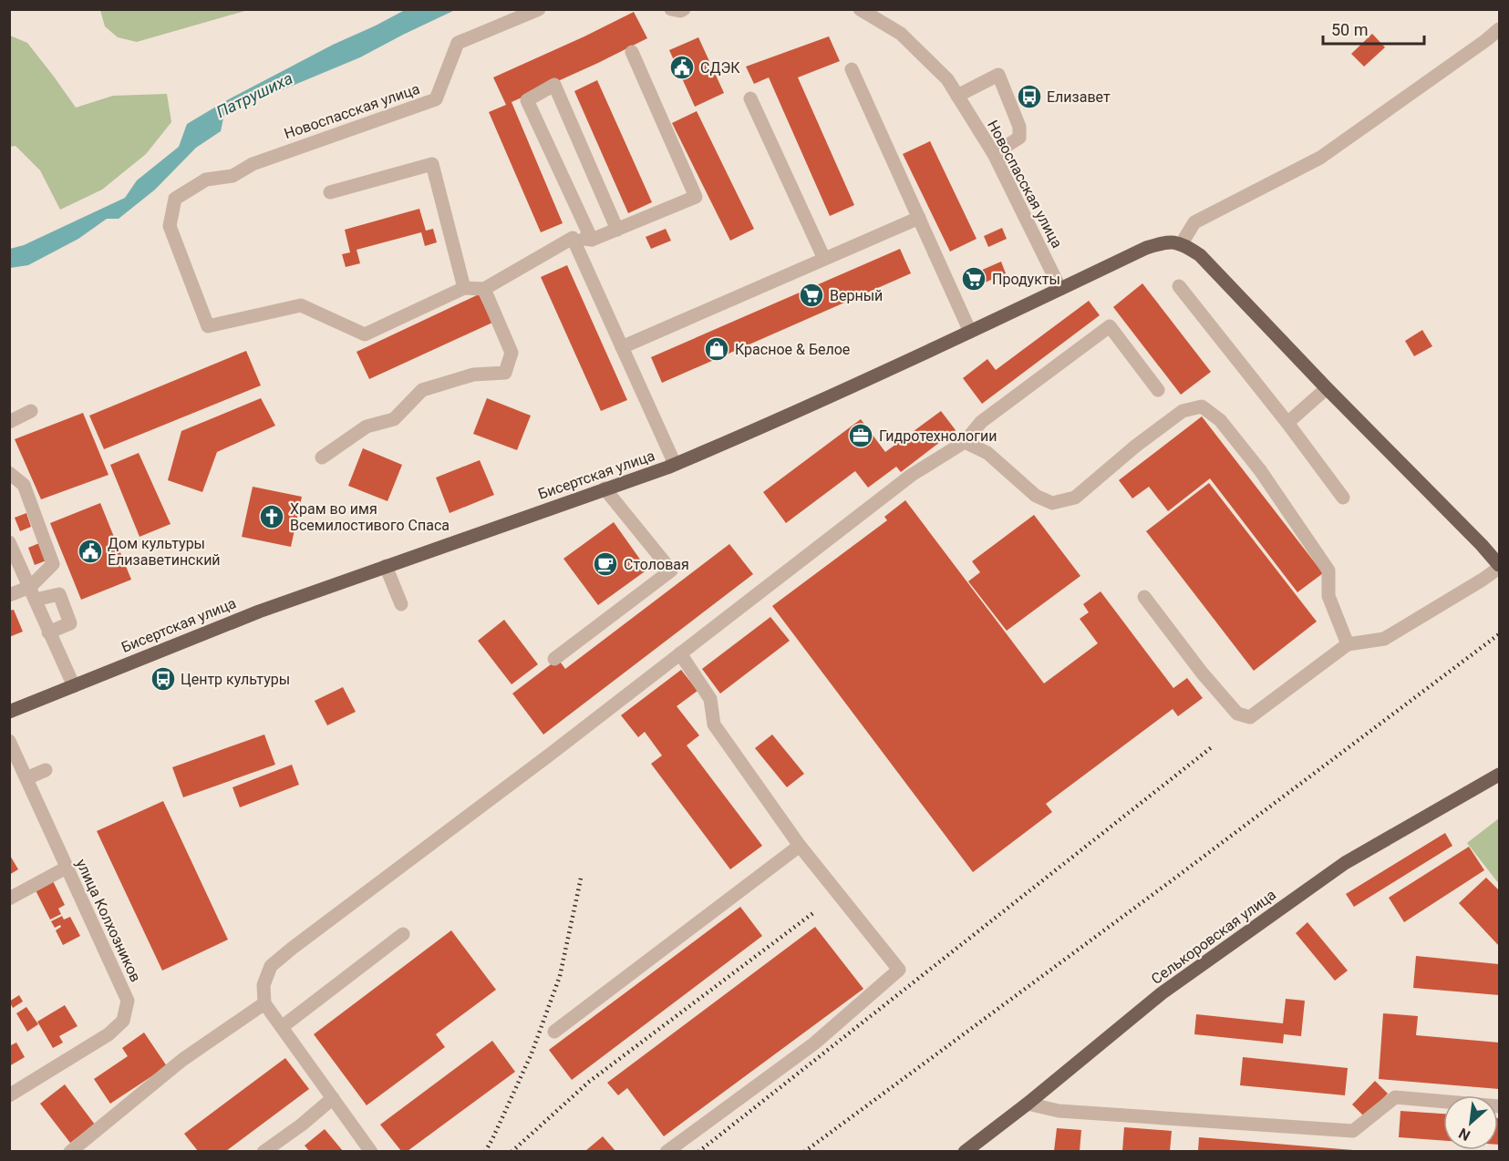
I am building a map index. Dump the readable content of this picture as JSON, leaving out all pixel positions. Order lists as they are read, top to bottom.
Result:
{
  "streets": {
    "main road": ["Бисертская улица", "Селькоровская улица"],
    "street": ["Новоспасская улица", "улица Колхозников"]
  },
  "crossings": [
    ["Новоспасская улица", "Бисертская улица"]
  ],
  "water": ["Патрушиха"],
  "places": {
    "public building": ["СДЭК", "Дом культуры Елизаветинский"],
    "bus stop": ["Елизавет", "Центр культуры"],
    "supermarket": ["Продукты", "Верный"],
    "shop": ["Красное & Белое"],
    "office": ["Гидротехнологии"],
    "church": ["Храм во имя Всемилостивого Спаса"],
    "cafe": ["Столовая"]
  },
  "scale_bar": "50 m",
  "north": "bottom left"
}
